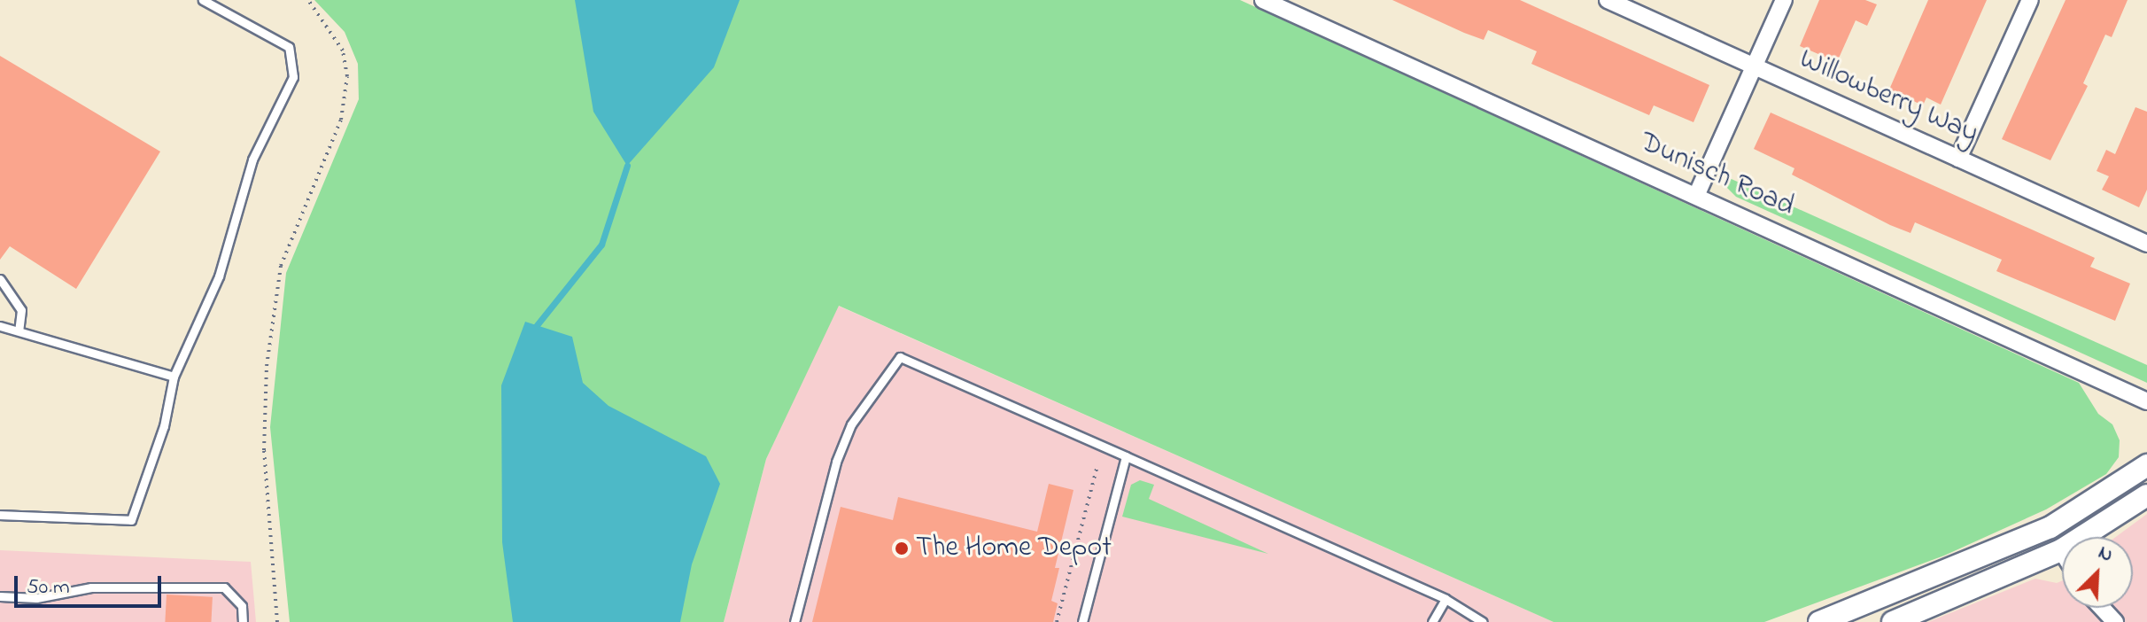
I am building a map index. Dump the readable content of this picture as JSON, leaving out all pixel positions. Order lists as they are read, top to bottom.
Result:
{
  "streets": {
    "street": ["Willowberry Way", "Dunisch Road"]
  },
  "places": ["The Home Depot"],
  "scale_bar": "50 m",
  "north": "top right"
}
